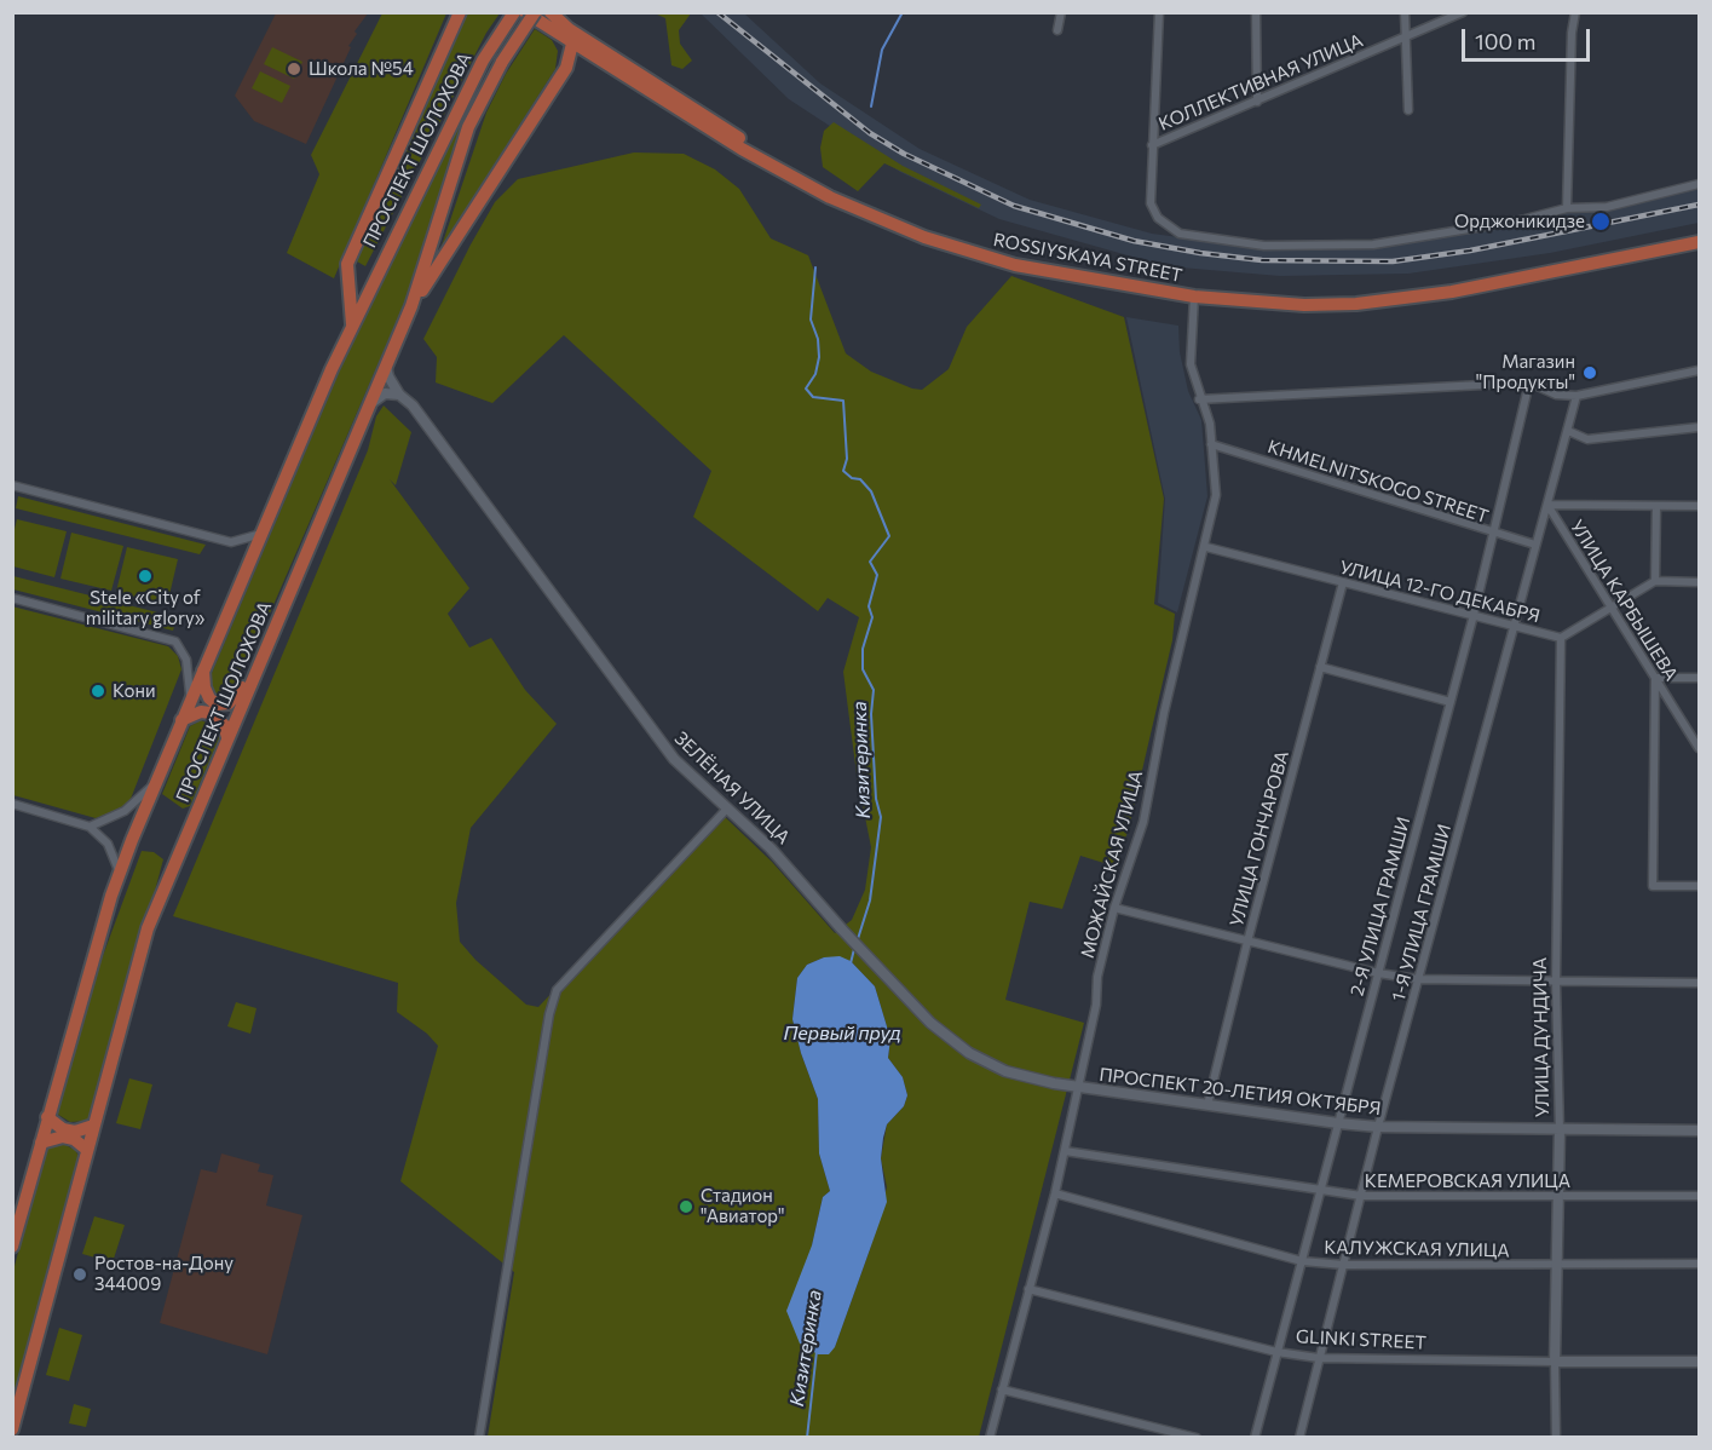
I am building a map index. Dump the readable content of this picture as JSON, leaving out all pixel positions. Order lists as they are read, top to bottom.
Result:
{
  "streets": {
    "main road": ["ПРОСПЕКТ ШОЛОХОВА", "ROSSIYSKAYA STREET"],
    "street": [
      "КОЛЛЕКТИВНАЯ УЛИЦА",
      "KHMELNITSKOGO STREET",
      "УЛИЦА 12-ГО ДЕКАБРЯ",
      "УЛИЦА КАРБЫШЕВА",
      "ЗЕЛЁНАЯ УЛИЦА",
      "УЛИЦА ГОНЧАРОВА",
      "МОЖАЙСКАЯ УЛИЦА",
      "2-Я УЛИЦА ГРАМШИ",
      "1-Я УЛИЦА ГРАМШИ",
      "УЛИЦА ДУНДИЧА",
      "ПРОСПЕКТ 20-ЛЕТИЯ ОКТЯБРЯ",
      "КЕМЕРОВСКАЯ УЛИЦА",
      "КАЛУЖСКАЯ УЛИЦА",
      "GLINKI STREET"
    ]
  },
  "crossings": [
    ["ПРОСПЕКТ ШОЛОХОВА", "ЗЕЛЁНАЯ УЛИЦА"],
    ["ROSSIYSKAYA STREET", "МОЖАЙСКАЯ УЛИЦА"],
    ["KHMELNITSKOGO STREET", "МОЖАЙСКАЯ УЛИЦА"],
    ["KHMELNITSKOGO STREET", "2-Я УЛИЦА ГРАМШИ"],
    ["KHMELNITSKOGO STREET", "1-Я УЛИЦА ГРАМШИ"],
    ["УЛИЦА 12-ГО ДЕКАБРЯ", "УЛИЦА КАРБЫШЕВА"],
    ["УЛИЦА 12-ГО ДЕКАБРЯ", "УЛИЦА ГОНЧАРОВА"],
    ["УЛИЦА 12-ГО ДЕКАБРЯ", "МОЖАЙСКАЯ УЛИЦА"],
    ["УЛИЦА 12-ГО ДЕКАБРЯ", "2-Я УЛИЦА ГРАМШИ"],
    ["УЛИЦА 12-ГО ДЕКАБРЯ", "1-Я УЛИЦА ГРАМШИ"],
    ["УЛИЦА 12-ГО ДЕКАБРЯ", "УЛИЦА ДУНДИЧА"],
    ["УЛИЦА КАРБЫШЕВА", "1-Я УЛИЦА ГРАМШИ"],
    ["ЗЕЛЁНАЯ УЛИЦА", "МОЖАЙСКАЯ УЛИЦА"],
    ["ЗЕЛЁНАЯ УЛИЦА", "ПРОСПЕКТ 20-ЛЕТИЯ ОКТЯБРЯ"],
    ["УЛИЦА ГОНЧАРОВА", "ПРОСПЕКТ 20-ЛЕТИЯ ОКТЯБРЯ"],
    ["МОЖАЙСКАЯ УЛИЦА", "ПРОСПЕКТ 20-ЛЕТИЯ ОКТЯБРЯ"],
    ["МОЖАЙСКАЯ УЛИЦА", "КЕМЕРОВСКАЯ УЛИЦА"],
    ["МОЖАЙСКАЯ УЛИЦА", "КАЛУЖСКАЯ УЛИЦА"],
    ["МОЖАЙСКАЯ УЛИЦА", "GLINKI STREET"],
    ["2-Я УЛИЦА ГРАМШИ", "ПРОСПЕКТ 20-ЛЕТИЯ ОКТЯБРЯ"],
    ["2-Я УЛИЦА ГРАМШИ", "КЕМЕРОВСКАЯ УЛИЦА"],
    ["2-Я УЛИЦА ГРАМШИ", "КАЛУЖСКАЯ УЛИЦА"],
    ["2-Я УЛИЦА ГРАМШИ", "GLINKI STREET"],
    ["1-Я УЛИЦА ГРАМШИ", "ПРОСПЕКТ 20-ЛЕТИЯ ОКТЯБРЯ"],
    ["1-Я УЛИЦА ГРАМШИ", "КЕМЕРОВСКАЯ УЛИЦА"],
    ["1-Я УЛИЦА ГРАМШИ", "КАЛУЖСКАЯ УЛИЦА"],
    ["1-Я УЛИЦА ГРАМШИ", "GLINKI STREET"],
    ["УЛИЦА ДУНДИЧА", "ПРОСПЕКТ 20-ЛЕТИЯ ОКТЯБРЯ"],
    ["УЛИЦА ДУНДИЧА", "КЕМЕРОВСКАЯ УЛИЦА"],
    ["УЛИЦА ДУНДИЧА", "КАЛУЖСКАЯ УЛИЦА"],
    ["УЛИЦА ДУНДИЧА", "GLINKI STREET"]
  ],
  "water": ["Кизитеринка", "Первый пруд"],
  "places": [
    "Школа №54",
    "Орджоникидзе",
    "Магазин \"Продукты\"",
    "Stele «Сity of military glory»",
    "Кони",
    "Стадион \"Авиатор\"",
    "Ростов-на-Дону 344009"
  ],
  "scale_bar": "100 m"
}
